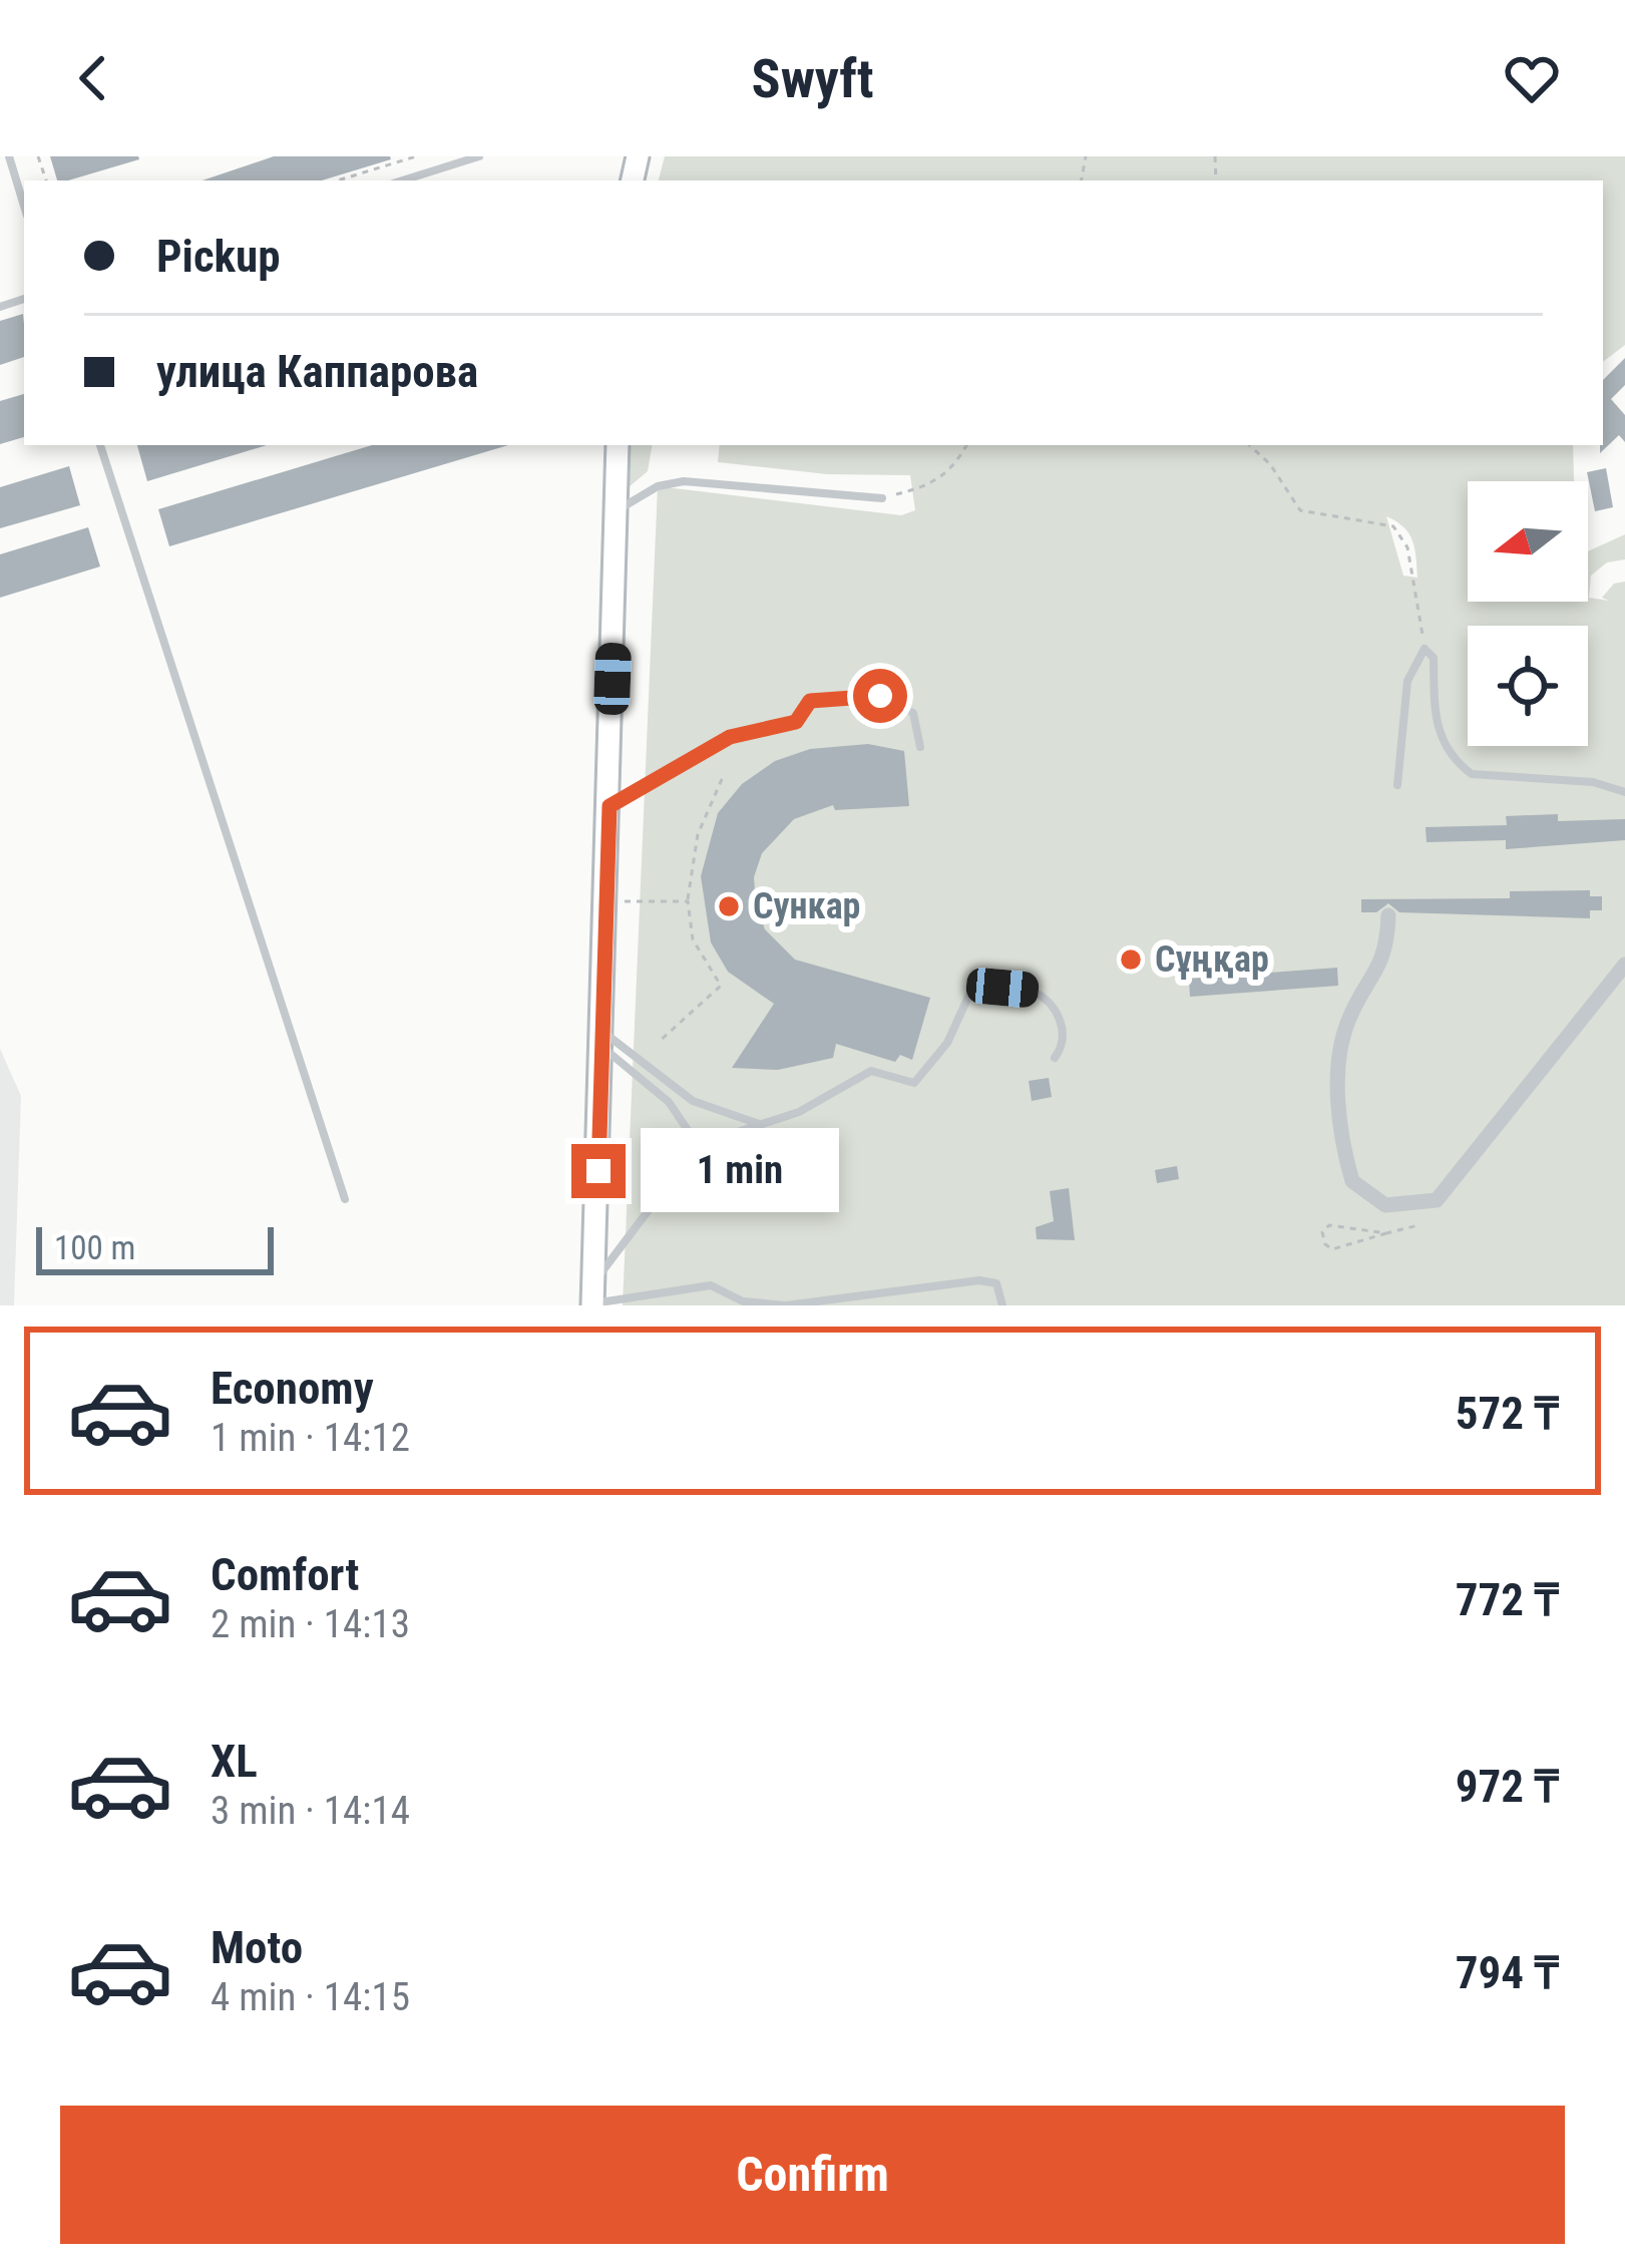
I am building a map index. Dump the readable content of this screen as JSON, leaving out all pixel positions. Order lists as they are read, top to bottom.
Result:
{
  "places": ["Сункар", "Сұңқар"],
  "scale_bar": "100 m",
  "north": "left",
  "page": {
    "header": "Swyft",
    "banner": ["Pickup", "улица Каппарова"],
    "bubble": "1 min",
    "scale": "100 m",
    "list": [
      {
        "name": "Economy",
        "note": "1 min · 14:12",
        "value": "572 ₸"
      },
      {
        "name": "Comfort",
        "note": "2 min · 14:13",
        "value": "772 ₸"
      },
      {
        "name": "XL",
        "note": "3 min · 14:14",
        "value": "972 ₸"
      },
      {
        "name": "Moto",
        "note": "4 min · 14:15",
        "value": "794 ₸"
      }
    ],
    "buttons": "Confirm"
  }
}
